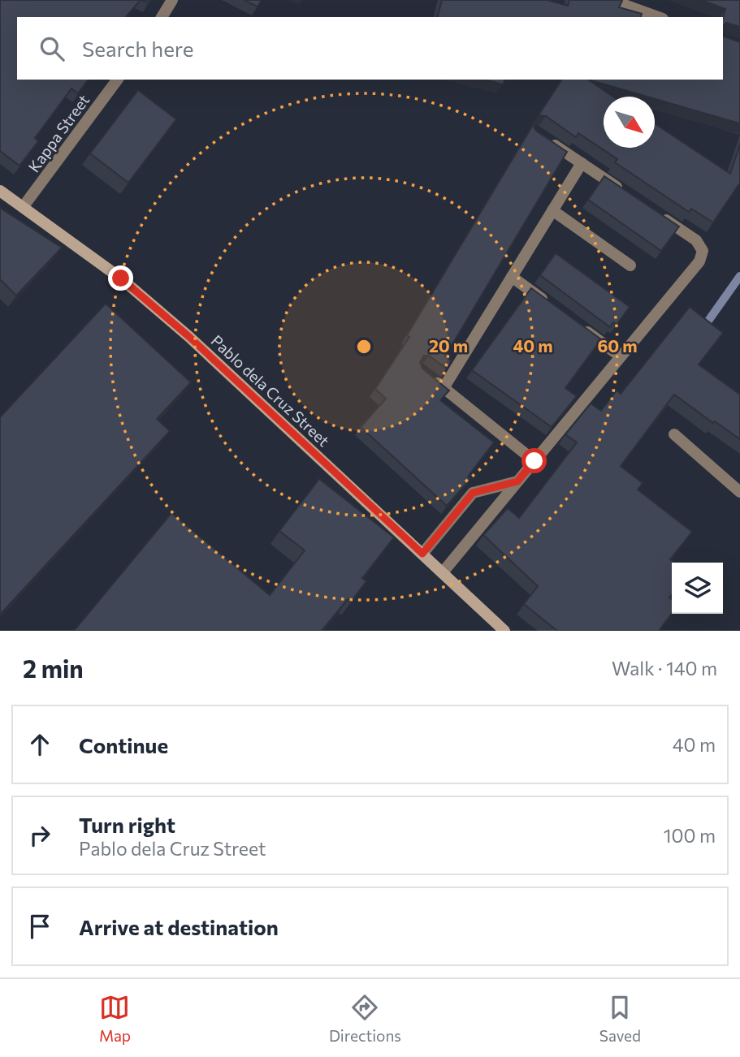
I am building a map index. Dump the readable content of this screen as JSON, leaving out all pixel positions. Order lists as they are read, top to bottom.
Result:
{
  "streets": {
    "street": ["Kappa Street", "Pablo dela Cruz Street"]
  },
  "crossings": [
    ["Kappa Street", "Pablo dela Cruz Street"]
  ],
  "north": "bottom right",
  "page": {
    "search": "Search here",
    "heading": ["2 min", "Walk · 140 m"],
    "list": [
      ["Continue", "40 m"],
      ["Turn right", "Pablo dela Cruz Street", "100 m"],
      "Arrive at destination"
    ],
    "nav": ["Map", "Directions", "Saved"]
  },
  "rings": ["20 m", "40 m", "60 m"]
}
